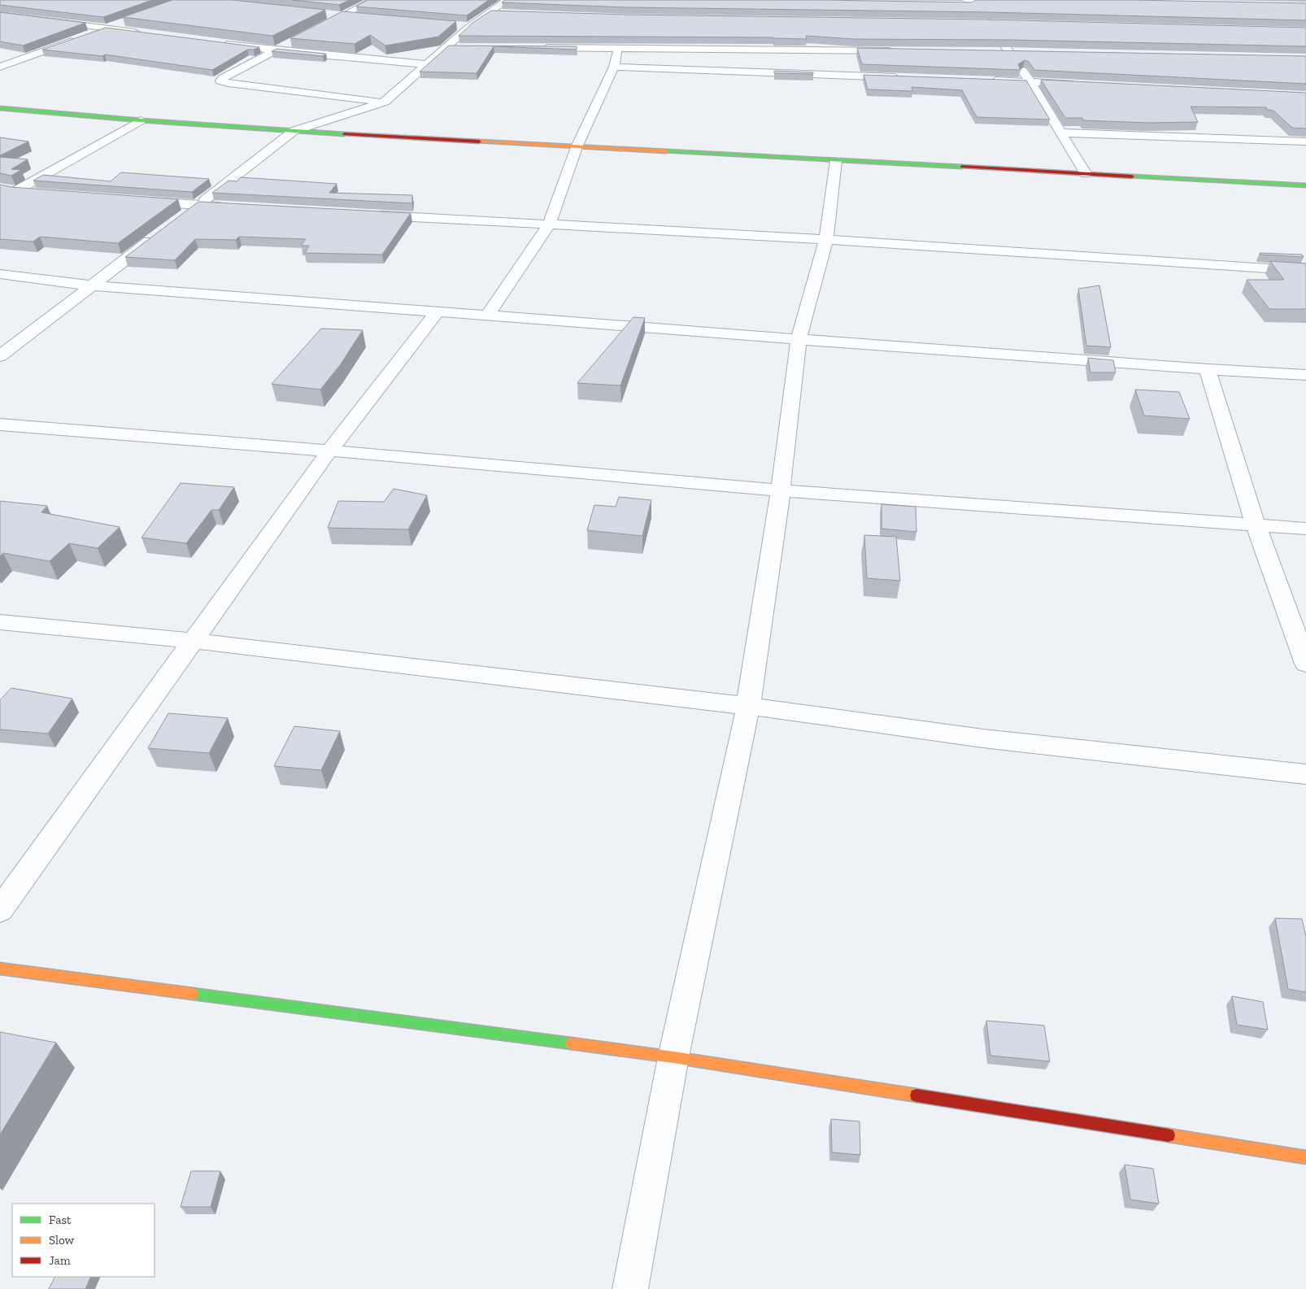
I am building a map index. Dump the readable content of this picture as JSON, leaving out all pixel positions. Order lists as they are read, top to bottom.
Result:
{
  "legend": ["Fast", "Slow", "Jam"]
}
